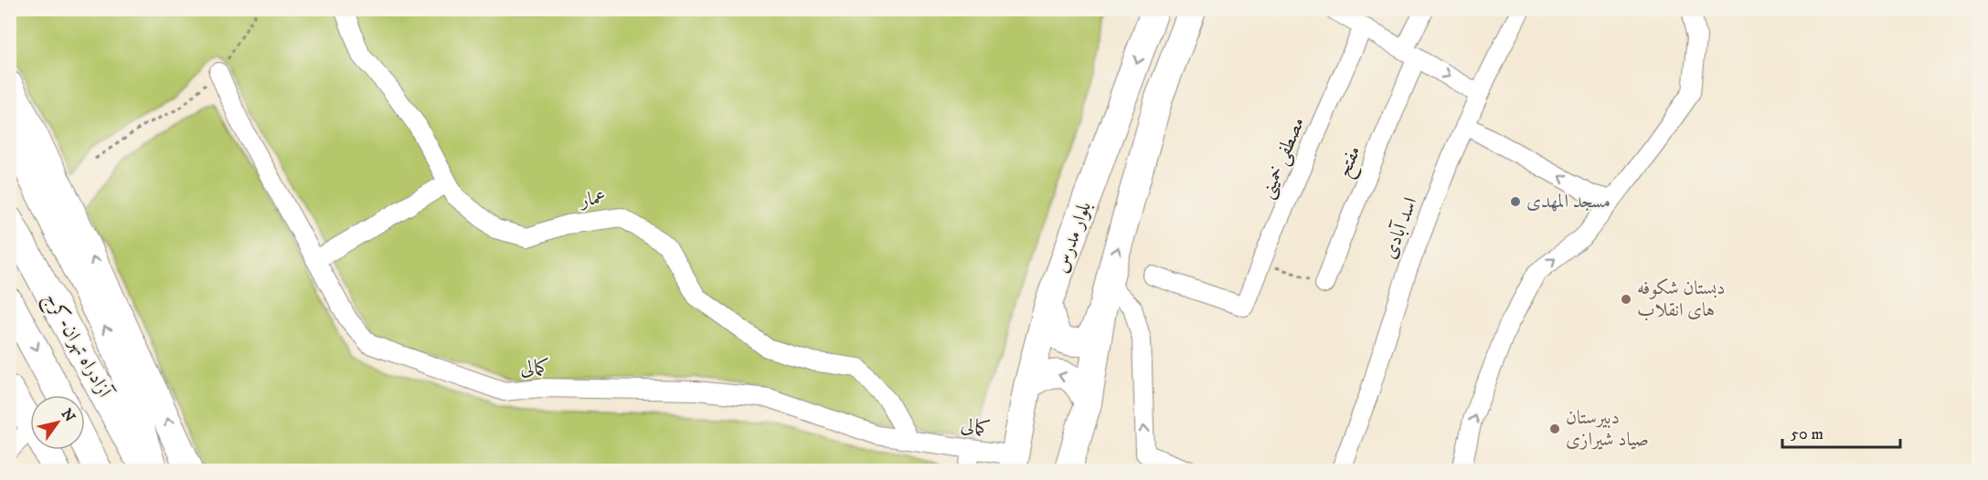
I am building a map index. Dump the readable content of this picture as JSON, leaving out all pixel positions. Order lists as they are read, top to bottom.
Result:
{
  "streets": {
    "highway": ["بلوار مدرس", "آزادراه تهران-کرج"],
    "street": [
      "مصطفی خمینی",
      "مفتح",
      "عمار",
      "اسد آبادی",
      "کمالی"
    ]
  },
  "crossings": [
    ["عمار", "کمالی"],
    ["بلوار مدرس", "کمالی"]
  ],
  "places": ["مسجد المهدی", "دبستان شکوفه های انقلاب", "دبیرستان صیاد شیرازی"],
  "scale_bar": "50 m",
  "north": "top right"
}
